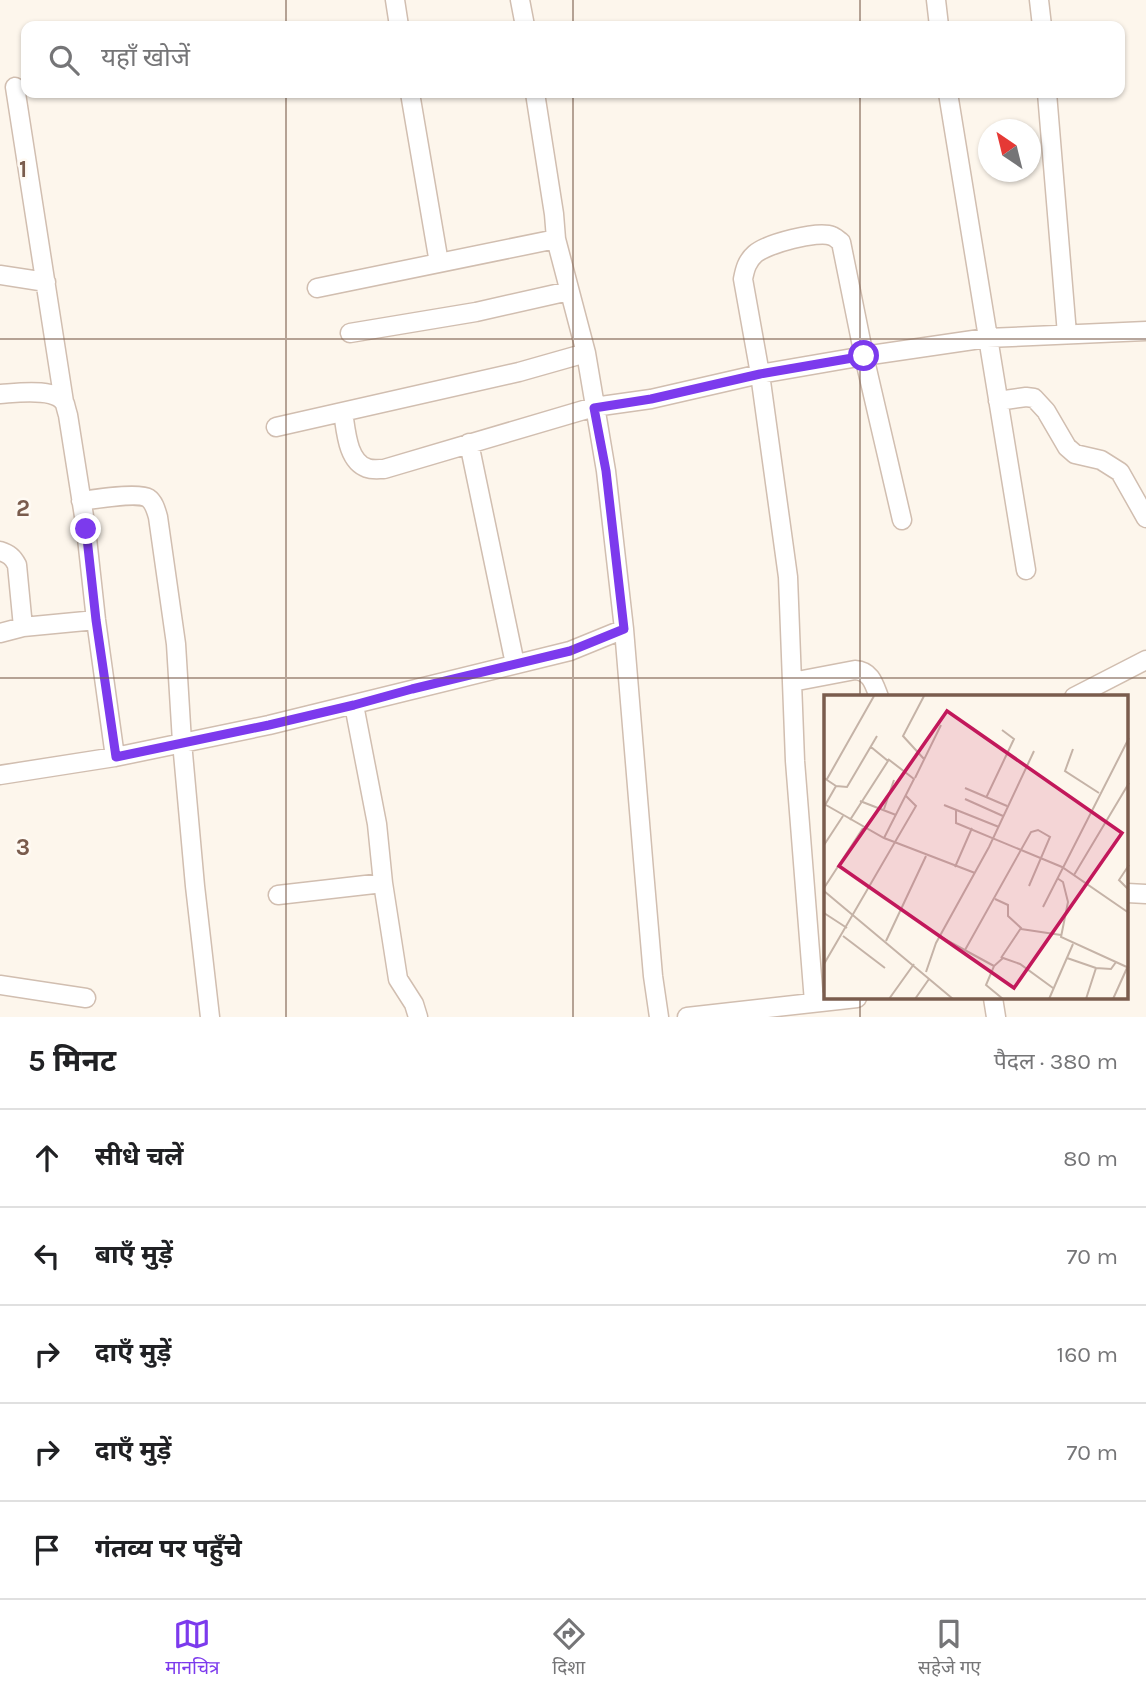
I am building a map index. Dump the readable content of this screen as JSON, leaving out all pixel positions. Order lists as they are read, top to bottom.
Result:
{
  "north": "top left",
  "page": {
    "search": "यहाँ खोजें",
    "heading": ["5 मिनट", "पैदल · 380 m"],
    "list": [
      ["सीधे चलें", "80 m"],
      ["बाएँ मुड़ें", "70 m"],
      ["दाएँ मुड़ें", "160 m"],
      ["दाएँ मुड़ें", "70 m"],
      "गंतव्य पर पहुँचे"
    ],
    "nav": ["मानचित्र", "दिशा", "सहेजे गए"]
  },
  "grid": {
    "rows": ["1", "2", "3"]
  }
}
